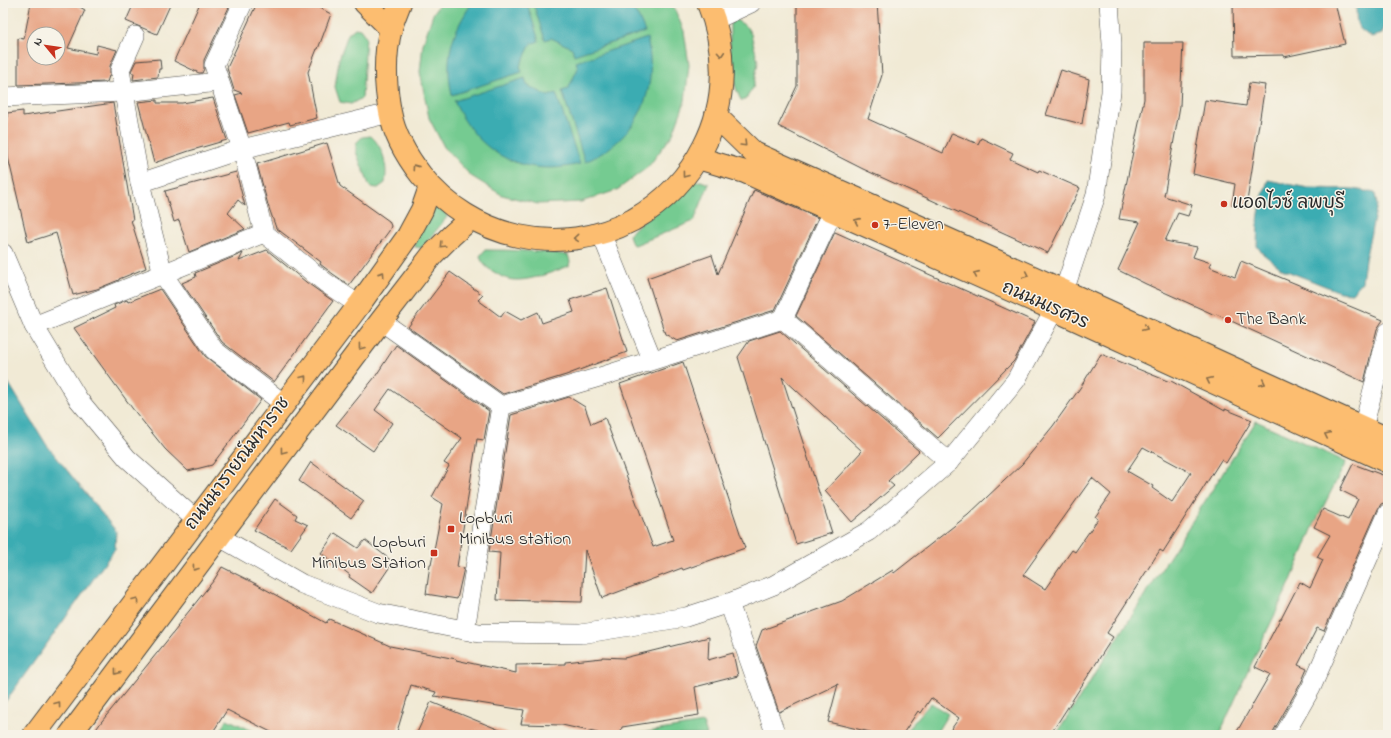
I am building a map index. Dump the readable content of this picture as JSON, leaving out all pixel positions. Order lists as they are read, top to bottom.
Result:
{
  "streets": {
    "main road": ["ถนนนเรศวร", "ถนนนารายณ์มหาราช"]
  },
  "places": {
    "other": ["แอดไวซ์ ลพบุรี", "7-Eleven", "The Bank"],
    "transit": ["Lopburi Minibus station", "Lopburi Minibus Station"]
  },
  "north": "top left"
}
